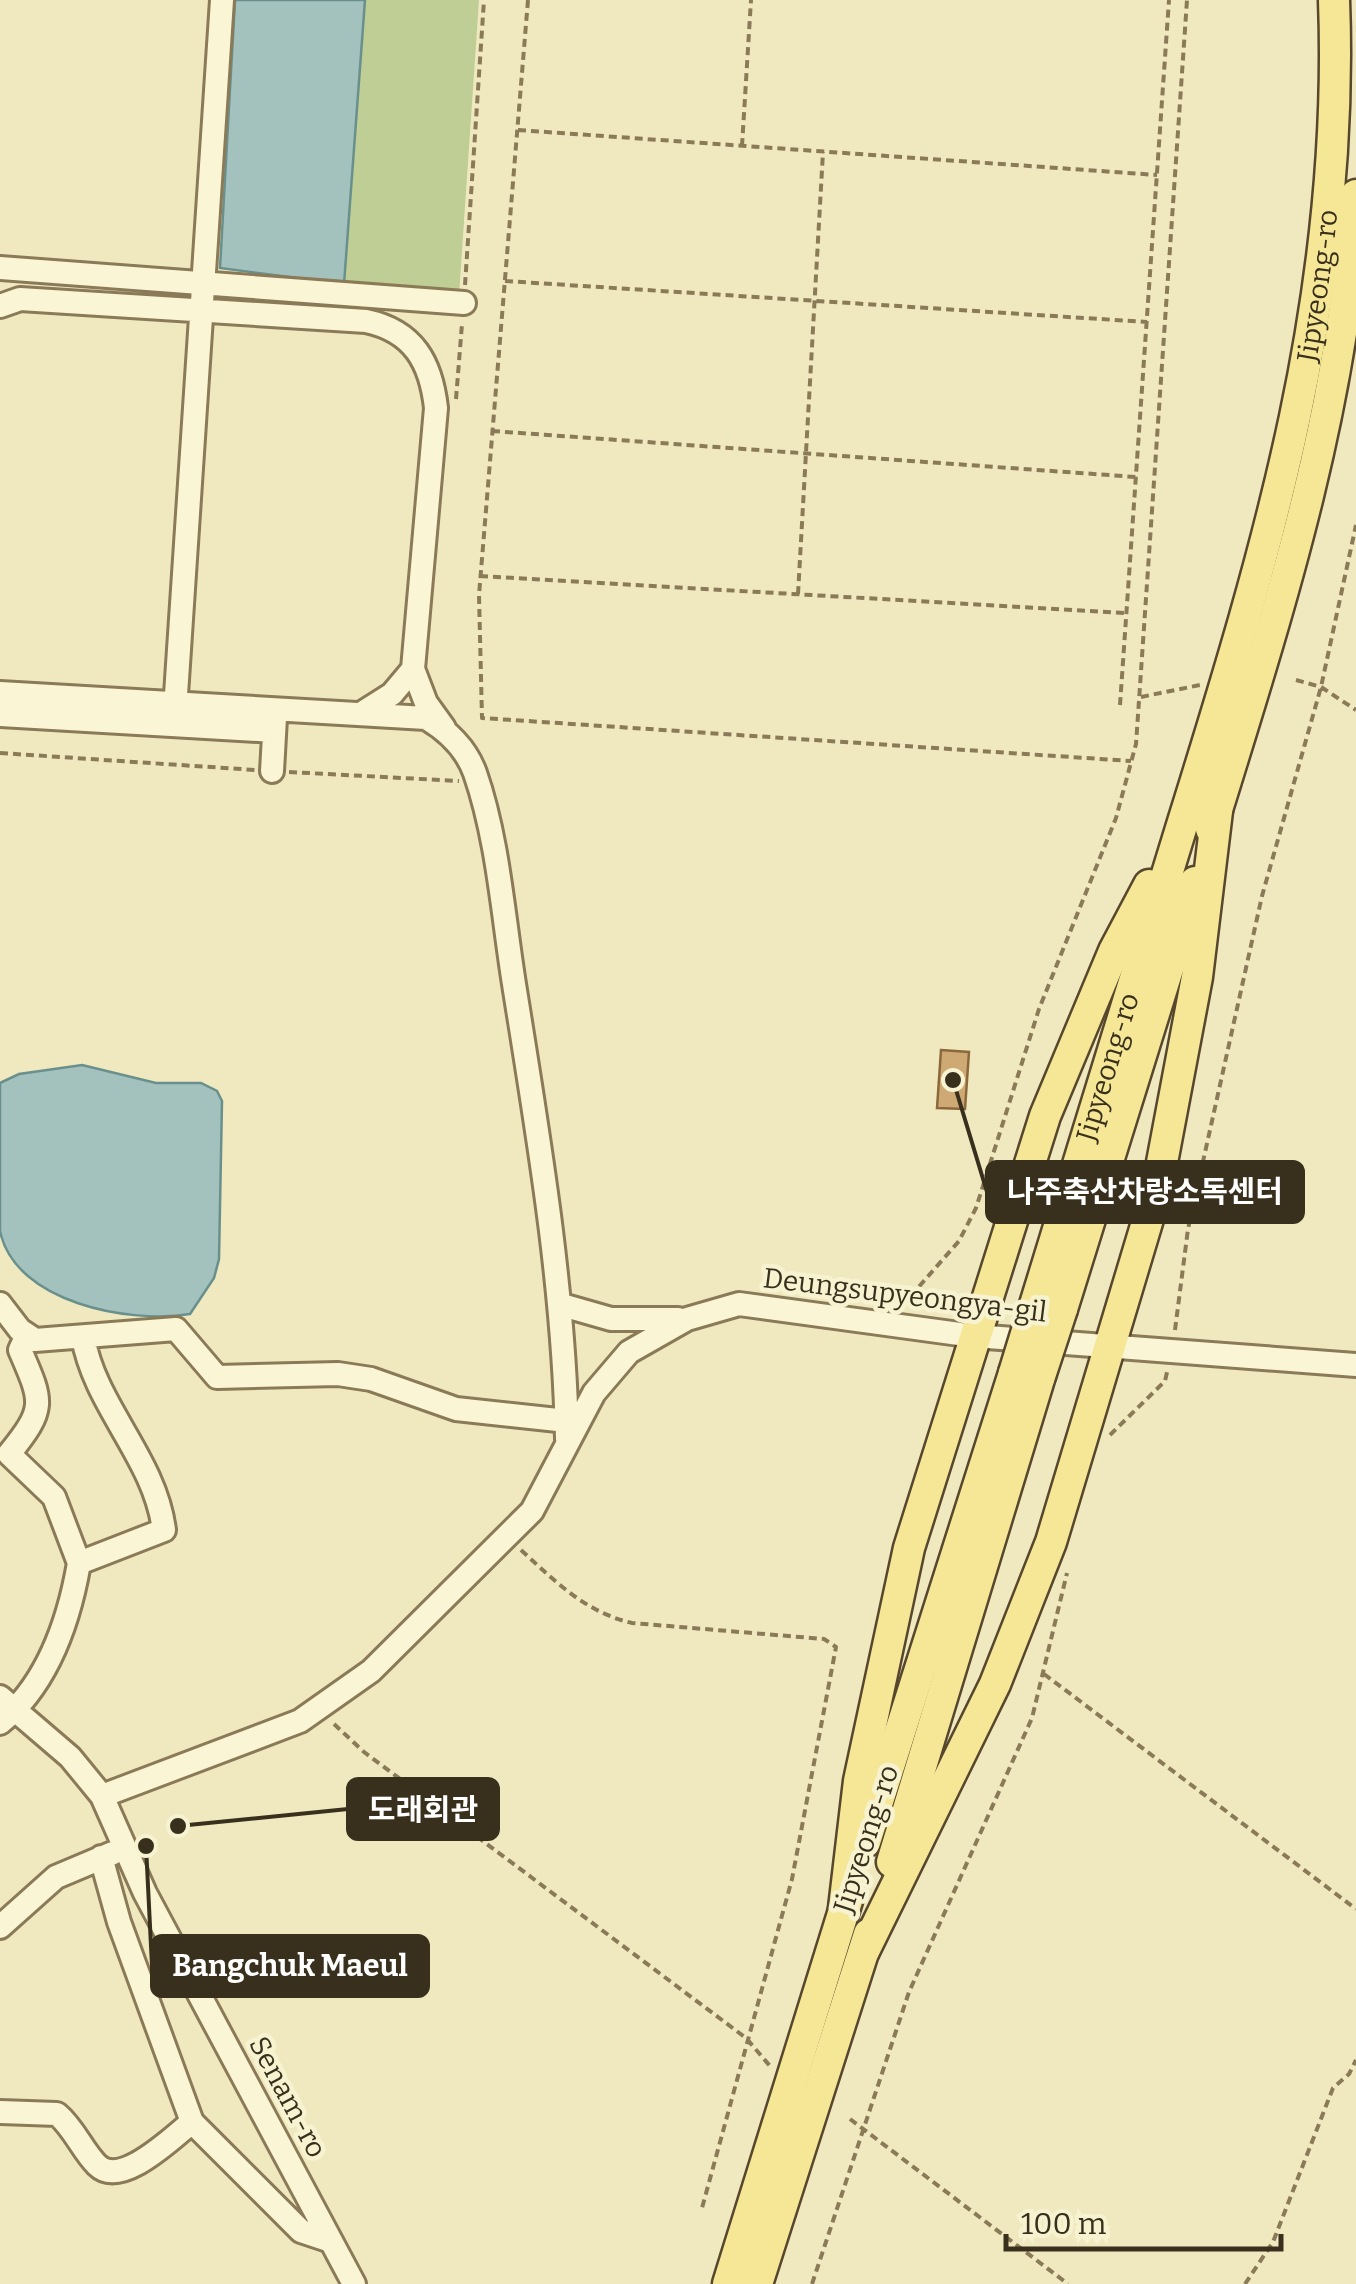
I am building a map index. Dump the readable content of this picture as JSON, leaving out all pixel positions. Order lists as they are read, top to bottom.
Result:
{
  "streets": {
    "main road": ["Jipyeong-ro"],
    "street": ["Deungsupyeongya-gil", "Senam-ro"]
  },
  "crossings": [
    ["Deungsupyeongya-gil", "Senam-ro"]
  ],
  "places": ["나주축산차량소독센터", "도래회관", "Bangchuk Maeul"],
  "scale_bar": "100 m"
}
